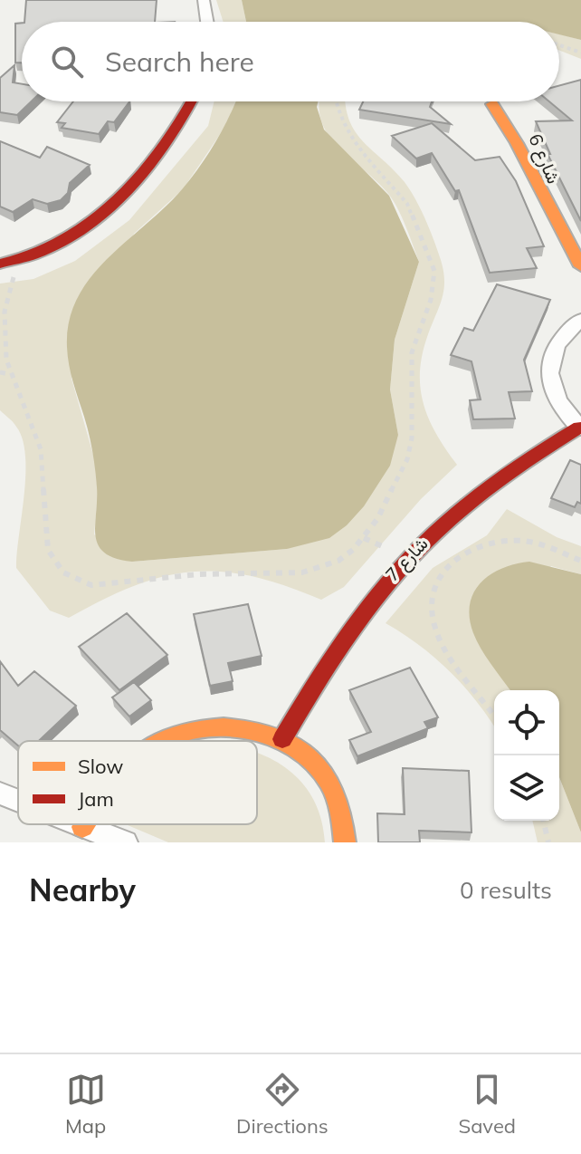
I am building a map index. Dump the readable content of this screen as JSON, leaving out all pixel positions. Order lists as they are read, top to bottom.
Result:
{
  "streets": {
    "street": ["شارع 6", "شارع 7"]
  },
  "legend": ["Slow", "Jam"],
  "page": {
    "search": "Search here",
    "heading": ["Nearby", "0 results"],
    "nav": ["Map", "Directions", "Saved"]
  }
}
